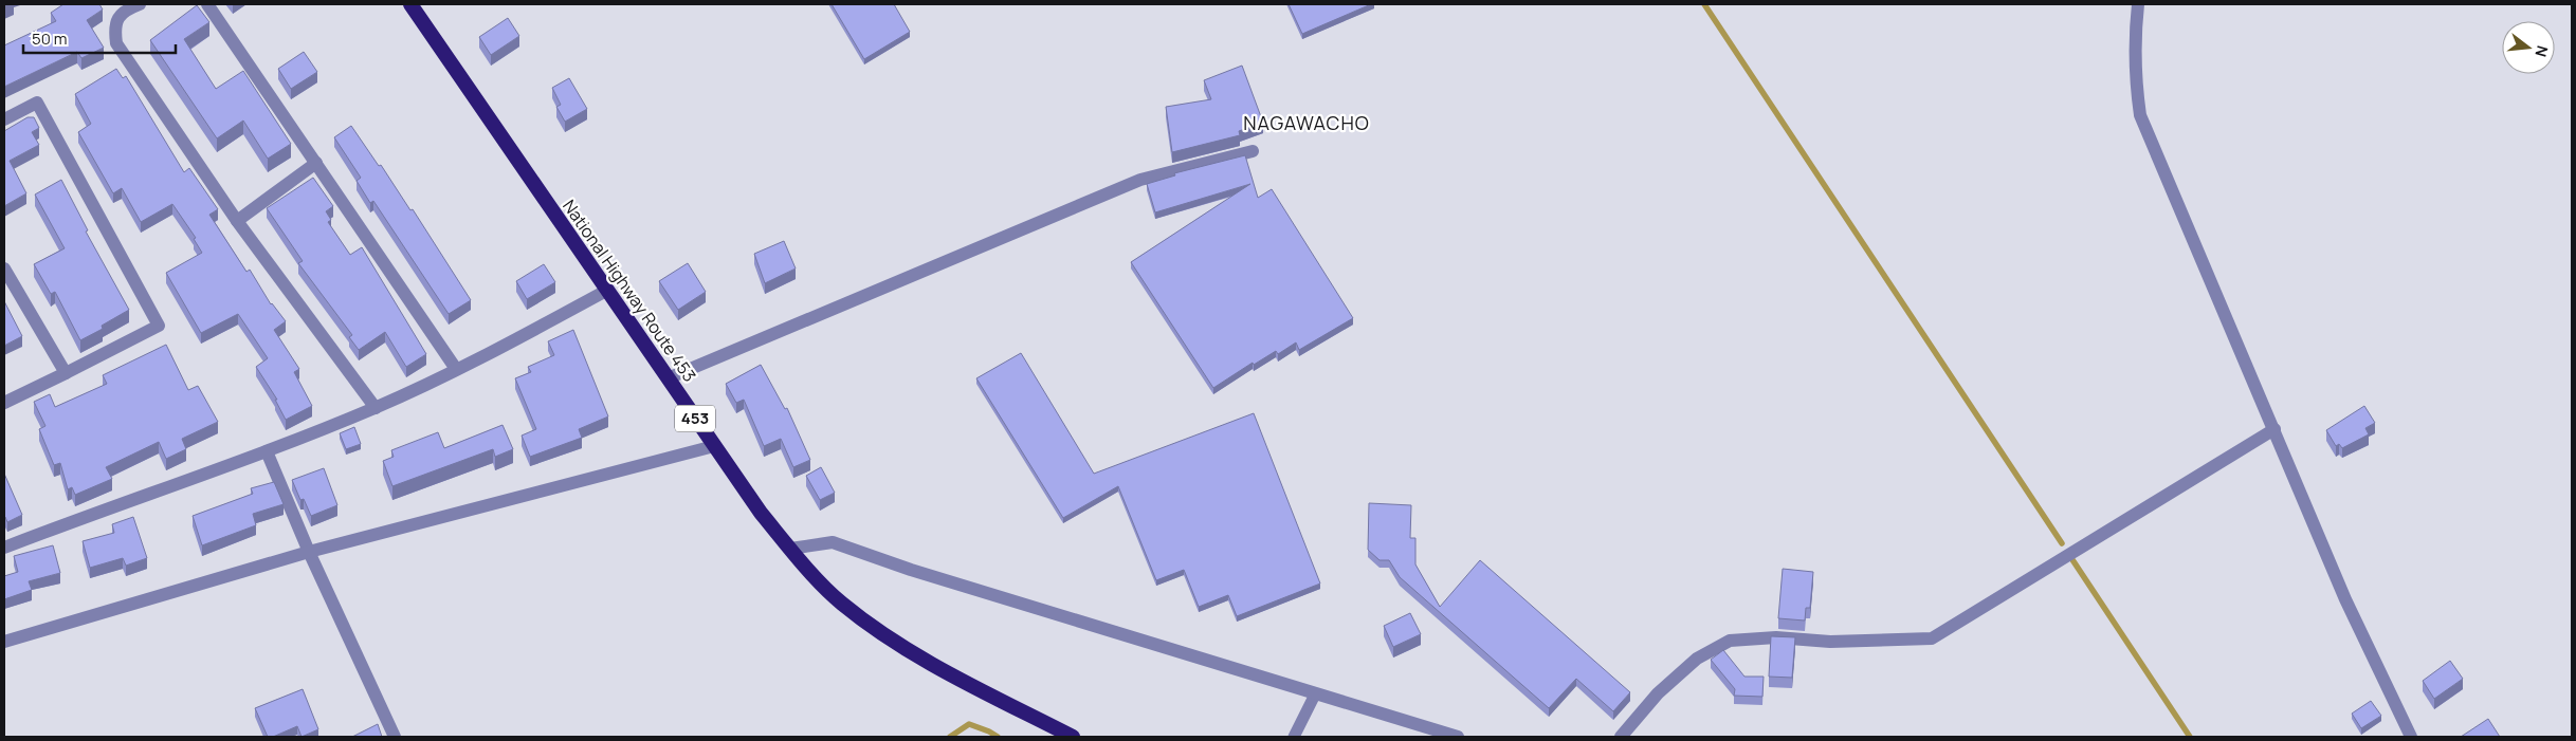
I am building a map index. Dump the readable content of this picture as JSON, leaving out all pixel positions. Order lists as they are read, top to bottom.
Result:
{
  "streets": {
    "highway": ["National Highway Route 453", "453"]
  },
  "districts": ["NAGAWACHO"],
  "scale_bar": "50 m",
  "north": "right"
}
